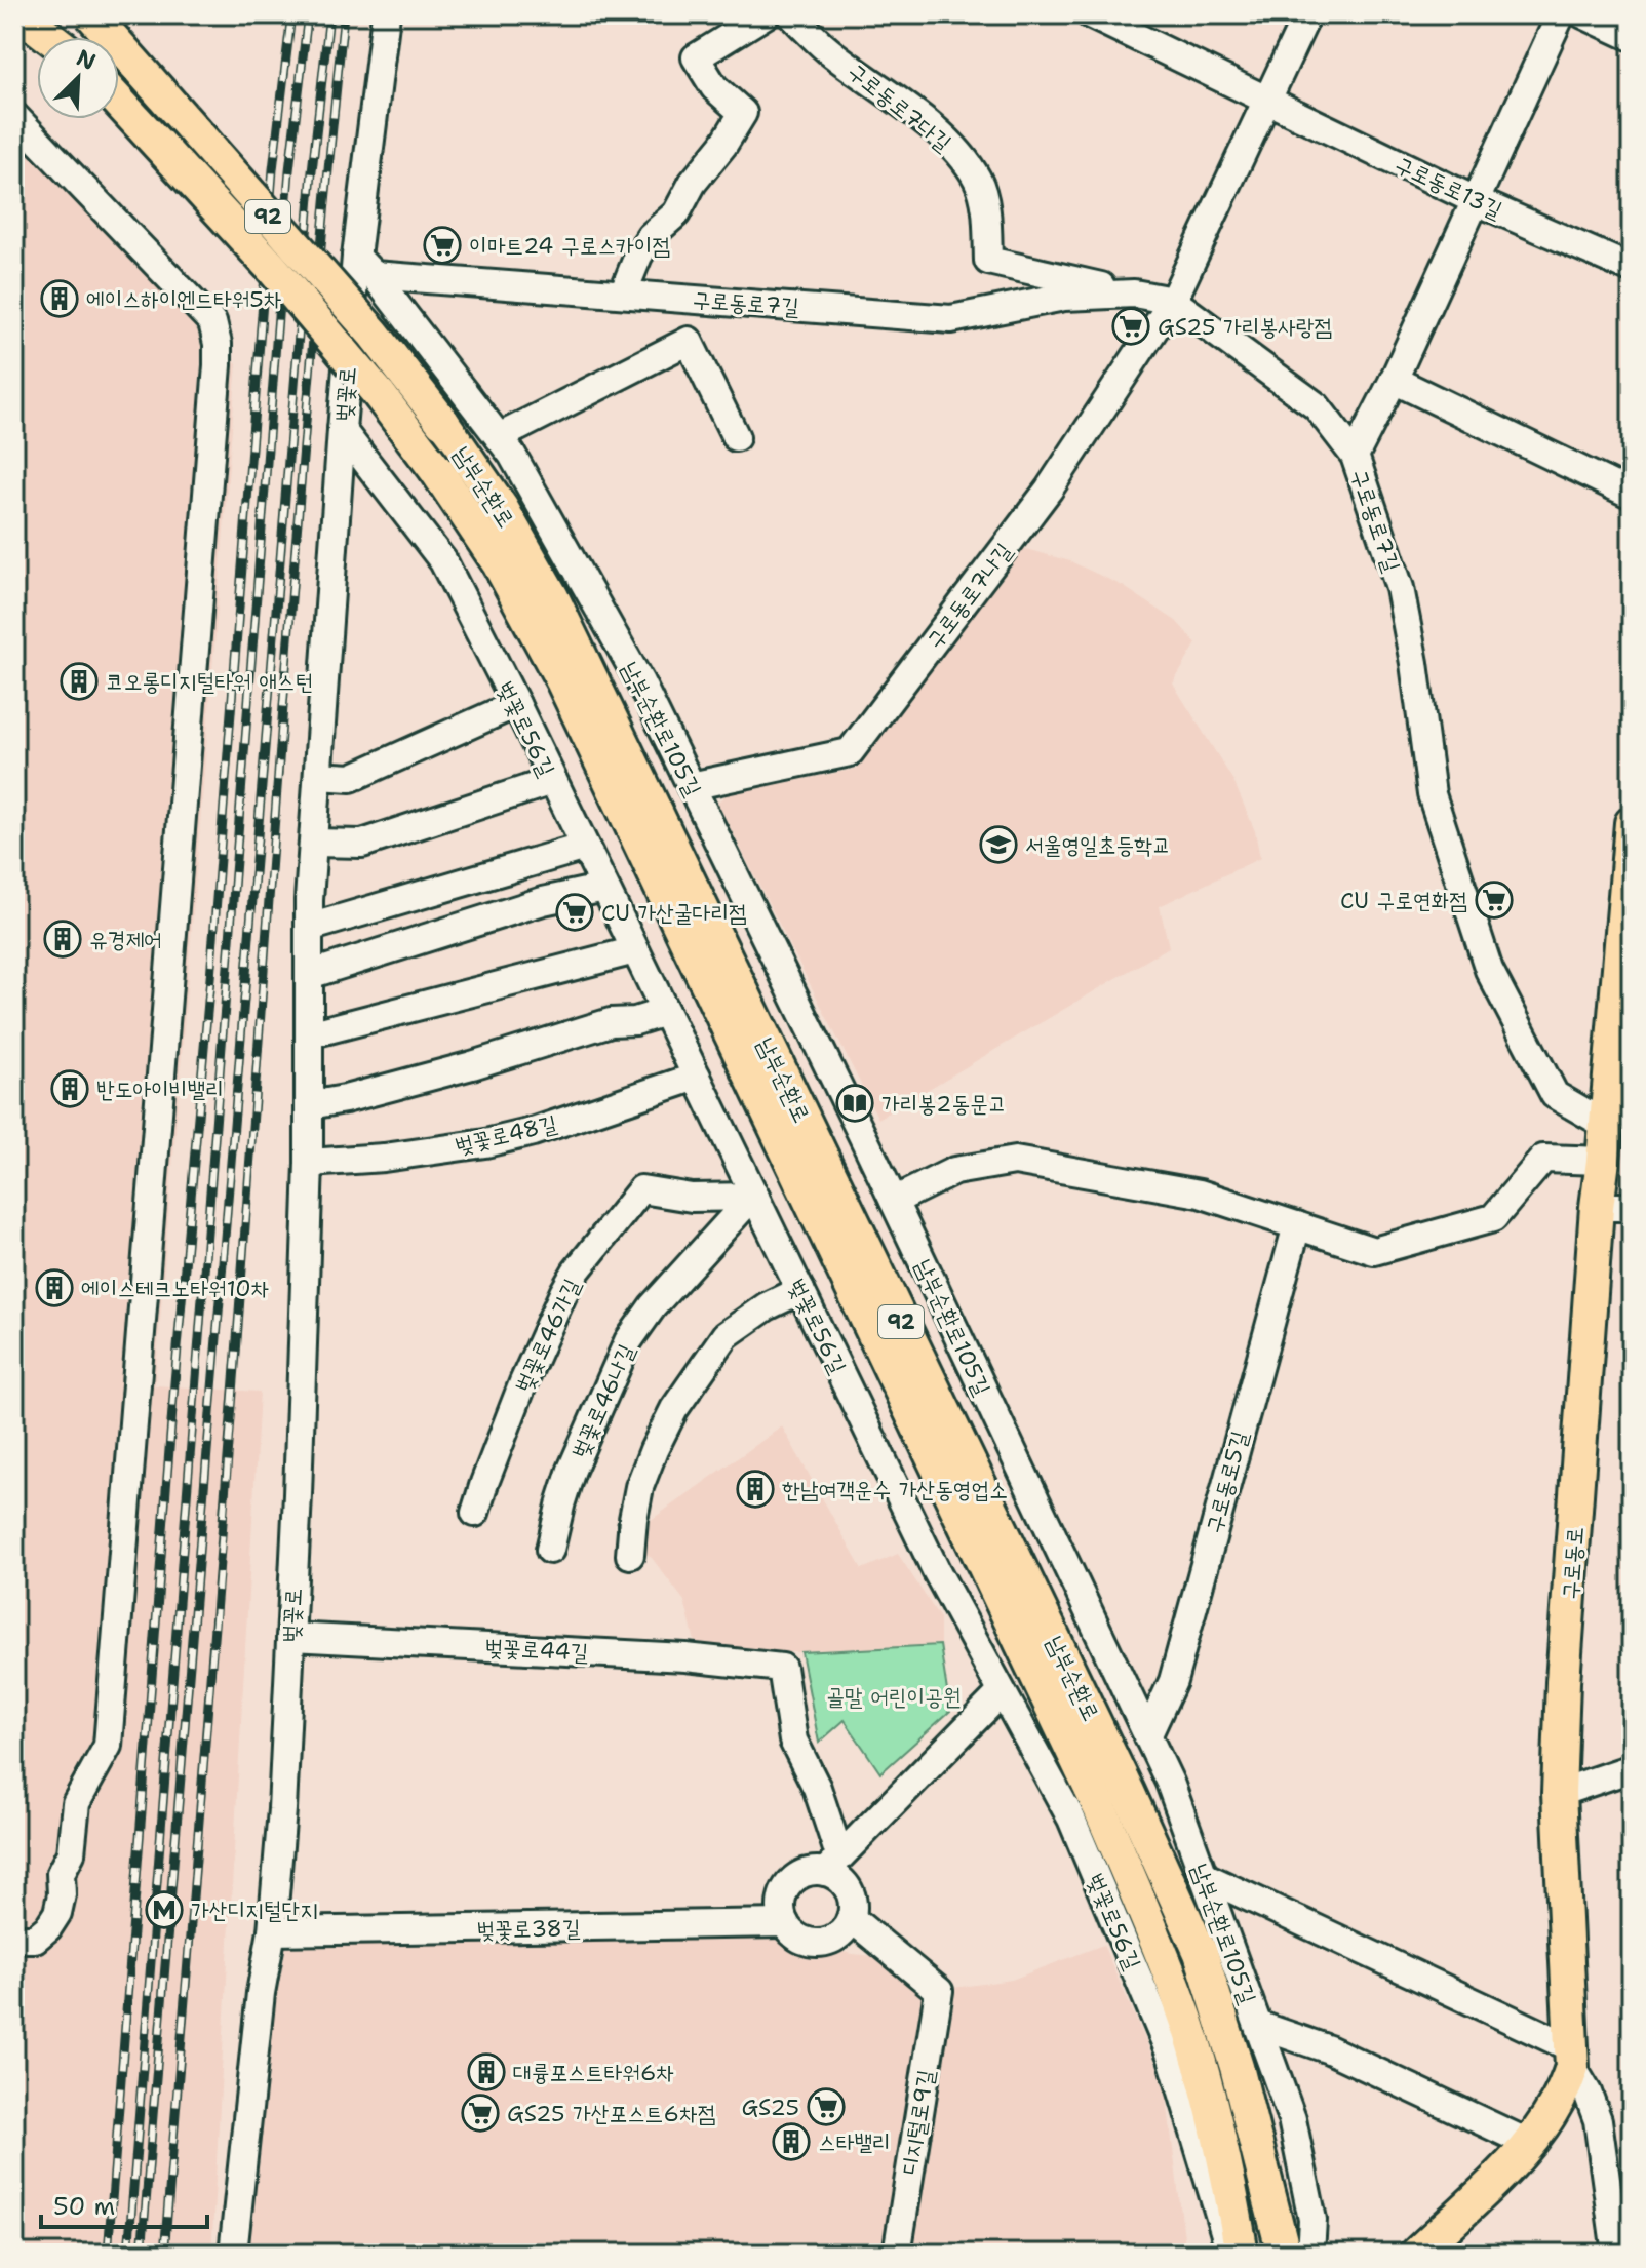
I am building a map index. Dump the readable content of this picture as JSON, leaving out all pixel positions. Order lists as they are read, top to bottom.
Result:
{
  "streets": {
    "main road": ["92", "남부순환로", "구로동로"],
    "street": [
      "구로동로7다길",
      "구로동로13길",
      "구로동로7길",
      "벚꽃로",
      "구로동로7나길",
      "벚꽃로56길",
      "남부순환로105길",
      "벚꽃로48길",
      "벚꽃로46가길",
      "벚꽃로46나길",
      "구로동로5길",
      "벚꽃로44길",
      "벚꽃로38길",
      "디지털로9길"
    ]
  },
  "crossings": [
    ["구로동로7다길", "구로동로7길"],
    ["구로동로7길", "벚꽃로"],
    ["구로동로7길", "구로동로7나길"],
    ["구로동로7길", "남부순환로105길"],
    ["구로동로7길", "구로동로"],
    ["벚꽃로", "벚꽃로56길"],
    ["벚꽃로", "남부순환로105길"],
    ["벚꽃로", "벚꽃로48길"],
    ["벚꽃로", "벚꽃로44길"],
    ["벚꽃로", "벚꽃로38길"],
    ["구로동로7나길", "남부순환로105길"],
    ["벚꽃로56길", "벚꽃로48길"],
    ["벚꽃로56길", "벚꽃로46가길"],
    ["벚꽃로56길", "벚꽃로46나길"],
    ["남부순환로105길", "구로동로5길"],
    ["벚꽃로46가길", "벚꽃로46나길"],
    ["벚꽃로44길", "벚꽃로38길"],
    ["벚꽃로44길", "디지털로9길"],
    ["벚꽃로38길", "디지털로9길"]
  ],
  "parks": ["골말 어린이공원"],
  "places": {
    "supermarket": [
      "이마트24 구로스카이점",
      "GS25 가리봉사랑점",
      "CU 구로연화점",
      "CU 가산굴다리점",
      "GS25",
      "GS25 가산포스트6차점"
    ],
    "building": [
      "에이스하이엔드타워5차",
      "코오롱디지털타워 애스턴",
      "유경제어",
      "반도아이비밸리",
      "에이스테크노타워10차",
      "한남여객운수 가산동영업소",
      "대륭포스트타워6차",
      "스타밸리"
    ],
    "school or university": ["서울영일초등학교"],
    "library": ["가리봉2동문고"],
    "metro station": ["가산디지털단지"]
  },
  "scale_bar": "50 m",
  "north": "top right"
}
